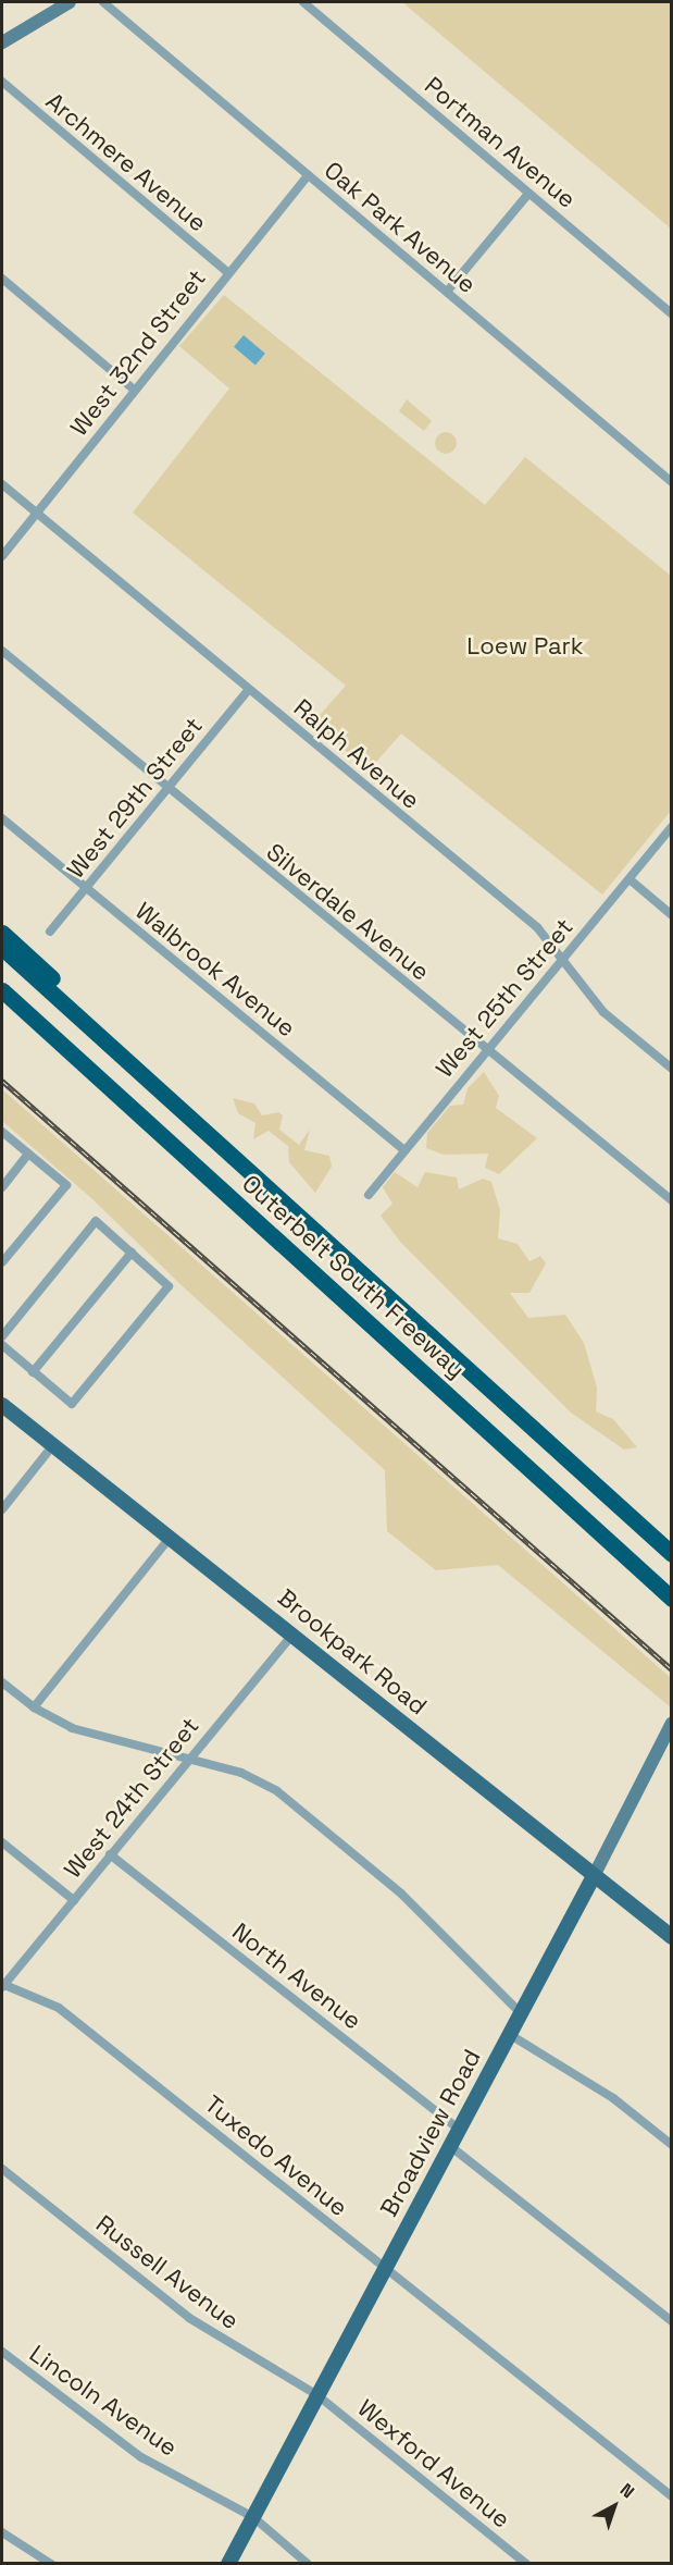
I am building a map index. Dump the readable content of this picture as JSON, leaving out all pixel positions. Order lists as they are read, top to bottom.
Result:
{
  "streets": {
    "highway": ["Outerbelt South Freeway"],
    "main road": ["Brookpark Road", "Broadview Road"],
    "street": [
      "Portman Avenue",
      "Archmere Avenue",
      "Oak Park Avenue",
      "West 32nd Street",
      "Ralph Avenue",
      "West 29th Street",
      "Silverdale Avenue",
      "Walbrook Avenue",
      "West 25th Street",
      "West 24th Street",
      "North Avenue",
      "Tuxedo Avenue",
      "Russell Avenue",
      "Lincoln Avenue",
      "Wexford Avenue"
    ]
  },
  "crossings": [
    ["Archmere Avenue", "West 32nd Street"],
    ["Oak Park Avenue", "West 32nd Street"],
    ["West 32nd Street", "Ralph Avenue"],
    ["Ralph Avenue", "West 29th Street"],
    ["Ralph Avenue", "West 25th Street"],
    ["West 29th Street", "Silverdale Avenue"],
    ["West 29th Street", "Walbrook Avenue"],
    ["Silverdale Avenue", "West 25th Street"],
    ["Walbrook Avenue", "West 25th Street"],
    ["Brookpark Road", "West 24th Street"],
    ["Brookpark Road", "Broadview Road"],
    ["West 24th Street", "North Avenue"],
    ["West 24th Street", "Tuxedo Avenue"],
    ["North Avenue", "Broadview Road"],
    ["Broadview Road", "Tuxedo Avenue"],
    ["Broadview Road", "Russell Avenue"],
    ["Broadview Road", "Lincoln Avenue"],
    ["Broadview Road", "Wexford Avenue"],
    ["Russell Avenue", "Wexford Avenue"]
  ],
  "parks": ["Loew Park"],
  "north": "top right"
}
